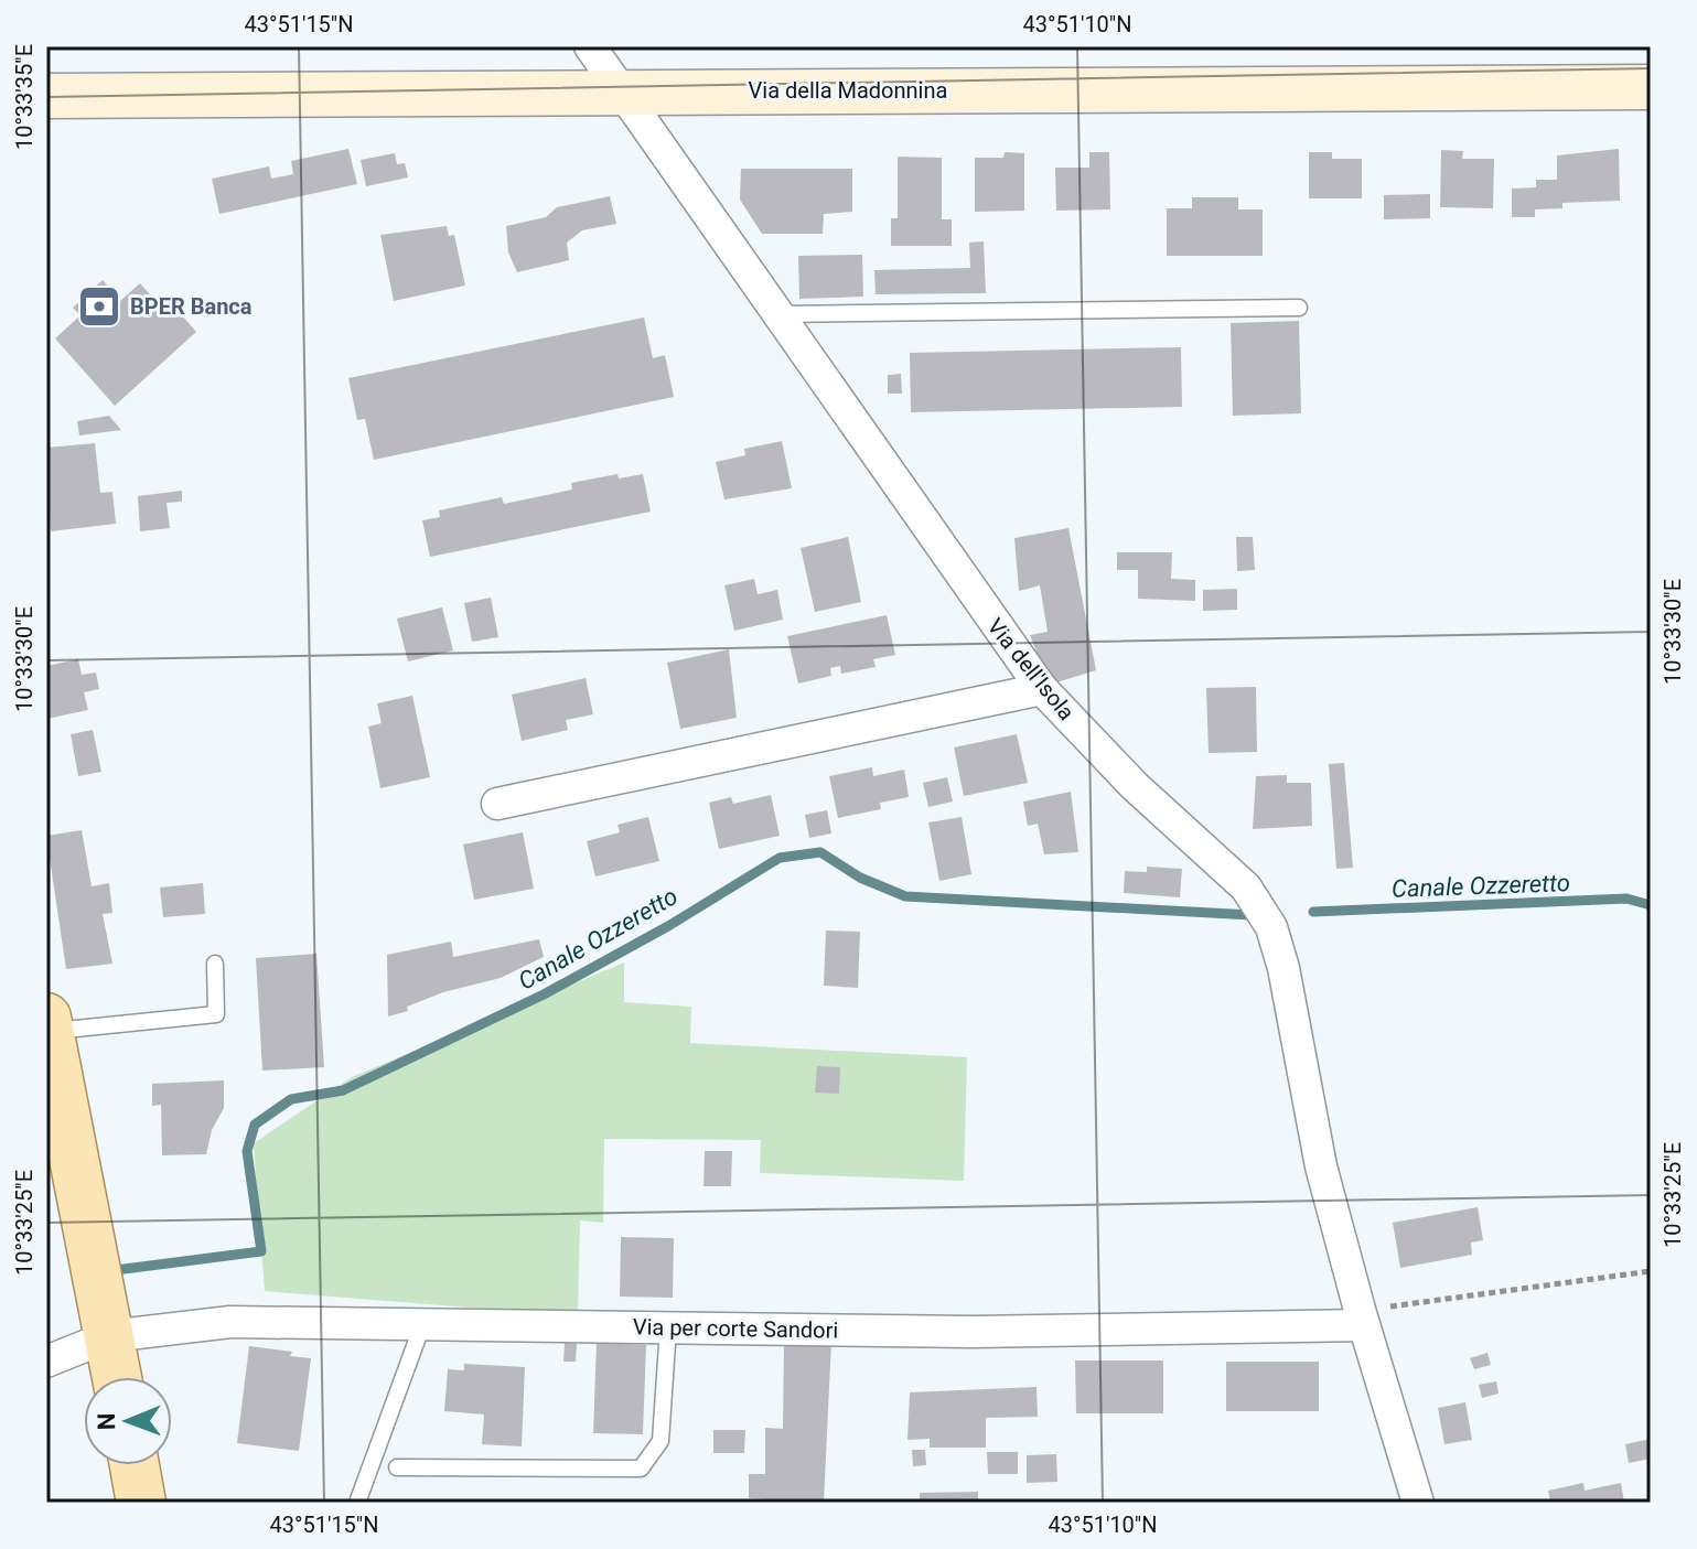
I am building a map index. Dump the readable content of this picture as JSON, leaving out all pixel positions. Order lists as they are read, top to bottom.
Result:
{
  "streets": {
    "street": ["Via della Madonnina", "Via dell'Isola", "Via per corte Sandori"]
  },
  "crossings": [
    ["Via della Madonnina", "Via dell'Isola"],
    ["Via dell'Isola", "Via per corte Sandori"]
  ],
  "water": ["Canale Ozzeretto"],
  "places": {
    "bank": ["BPER Banca"]
  },
  "north": "left",
  "coordinates": [
    "43°51'15\"N",
    "43°51'10\"N",
    "10°33'35\"E",
    "10°33'30\"E",
    "10°33'25\"E"
  ]
}
